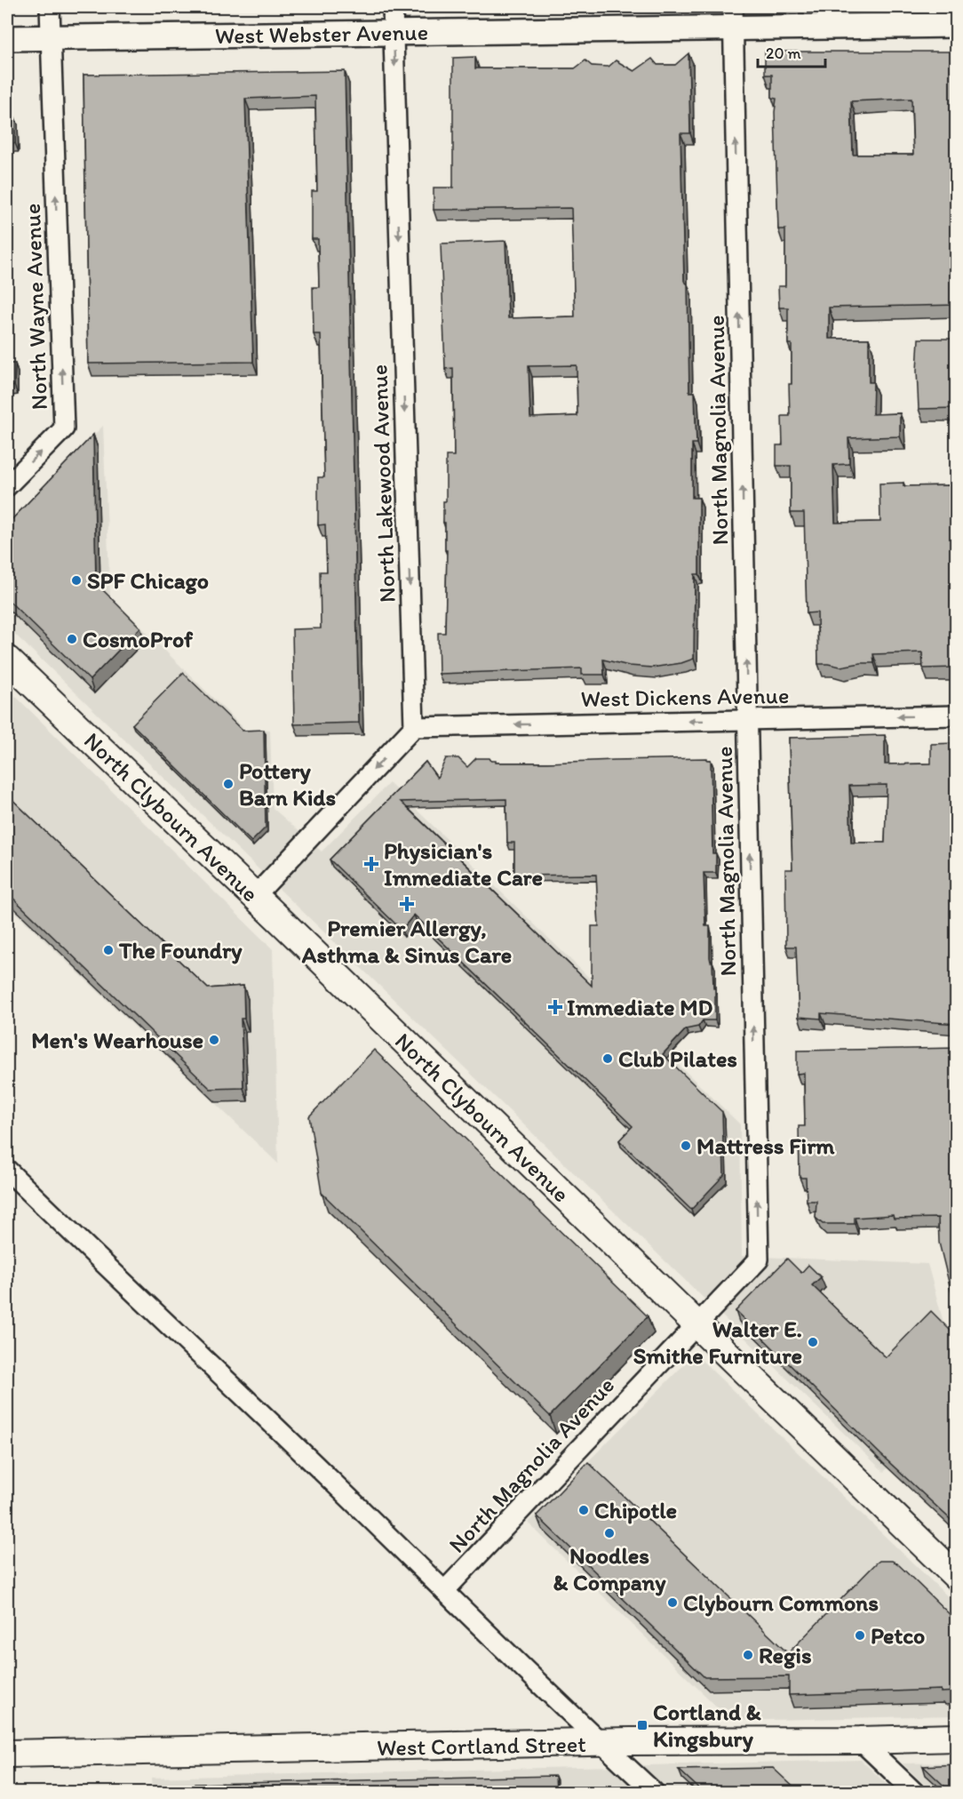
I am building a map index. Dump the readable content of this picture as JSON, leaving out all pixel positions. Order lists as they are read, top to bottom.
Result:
{
  "streets": {
    "main road": ["North Clybourn Avenue", "West Cortland Street"],
    "street": [
      "West Webster Avenue",
      "North Wayne Avenue",
      "North Magnolia Avenue",
      "North Lakewood Avenue",
      "West Dickens Avenue"
    ]
  },
  "crossings": [
    ["West Webster Avenue", "North Wayne Avenue"],
    ["West Webster Avenue", "North Magnolia Avenue"],
    ["West Webster Avenue", "North Lakewood Avenue"],
    ["North Magnolia Avenue", "West Dickens Avenue"],
    ["North Magnolia Avenue", "North Clybourn Avenue"],
    ["North Lakewood Avenue", "West Dickens Avenue"]
  ],
  "one_way": [
    "North Wayne Avenue",
    "North Magnolia Avenue",
    "North Lakewood Avenue",
    "West Dickens Avenue"
  ],
  "places": {
    "other": [
      "SPF Chicago",
      "CosmoProf",
      "Pottery Barn Kids",
      "The Foundry",
      "Men's Wearhouse",
      "Club Pilates",
      "Mattress Firm",
      "Walter E. Smithe Furniture",
      "Chipotle",
      "Noodles & Company",
      "Clybourn Commons",
      "Petco",
      "Regis"
    ],
    "health": ["Physician's Immediate Care", "Premier Allergy, Asthma & Sinus Care", "Immediate MD"],
    "transit": ["Cortland & Kingsbury"]
  },
  "scale_bar": "20 m"
}
